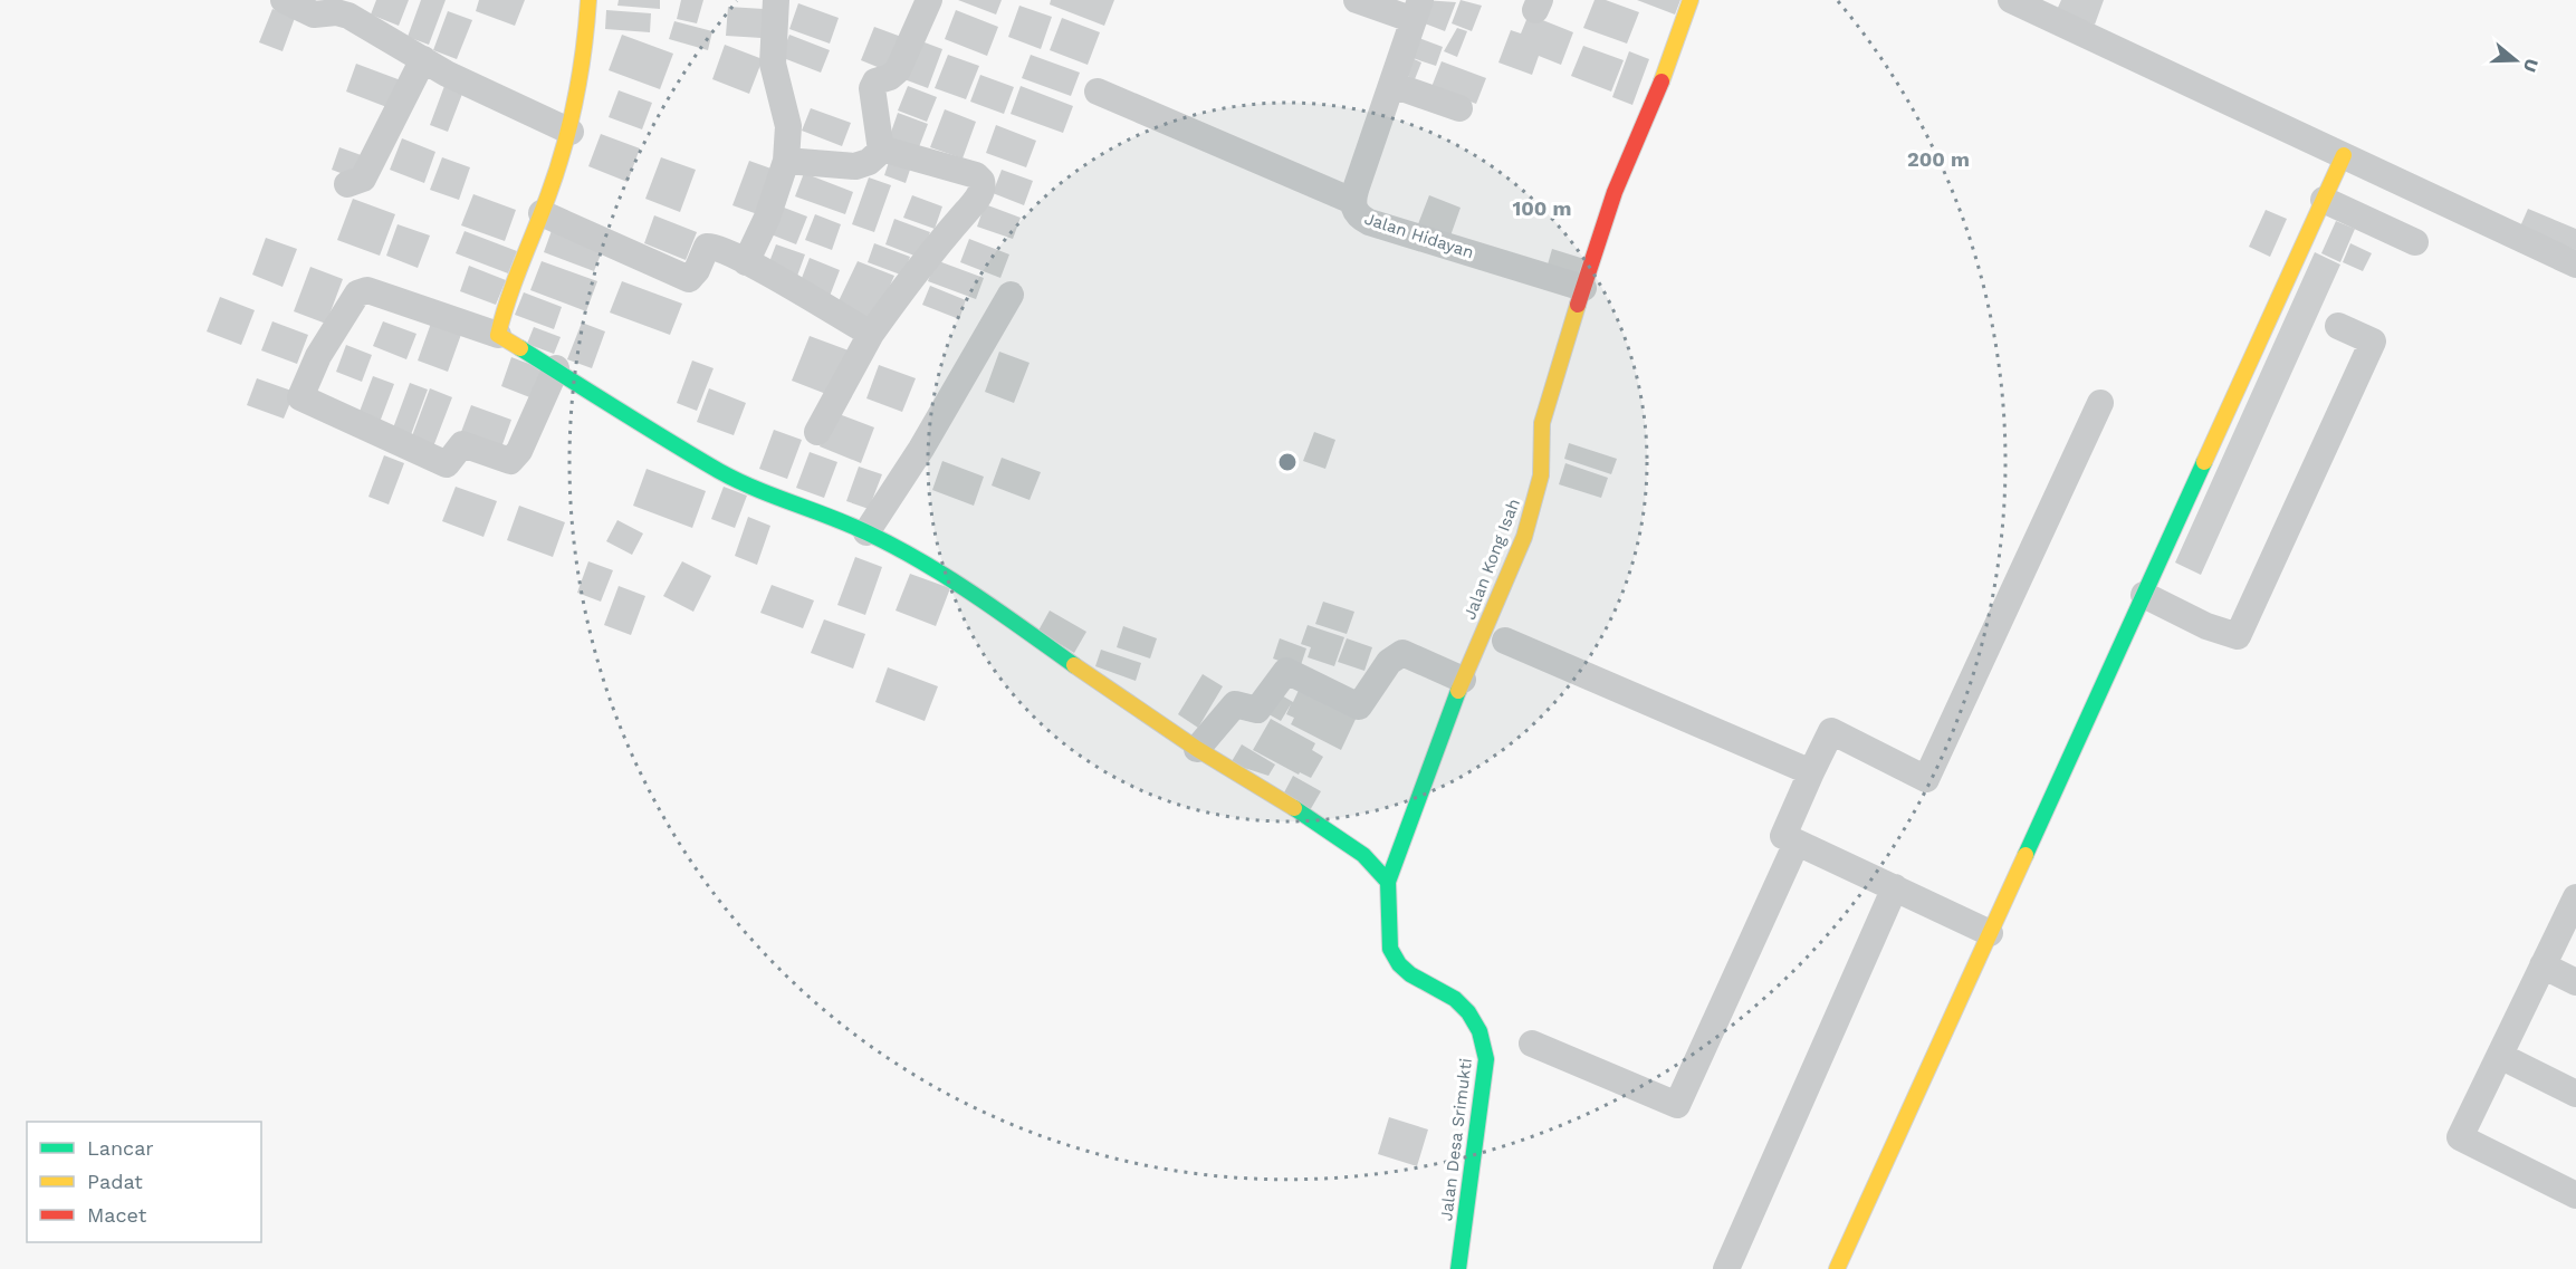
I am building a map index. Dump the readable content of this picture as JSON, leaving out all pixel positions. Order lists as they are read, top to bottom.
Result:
{
  "streets": {
    "street": ["Jalan Hidayan", "Jalan Kong Isah", "Jalan Desa Srimukti"]
  },
  "crossings": [
    ["Jalan Hidayan", "Jalan Kong Isah"],
    ["Jalan Kong Isah", "Jalan Desa Srimukti"]
  ],
  "legend": ["Lancar", "Padat", "Macet"],
  "north": "right",
  "rings": ["200 m", "100 m"]
}
